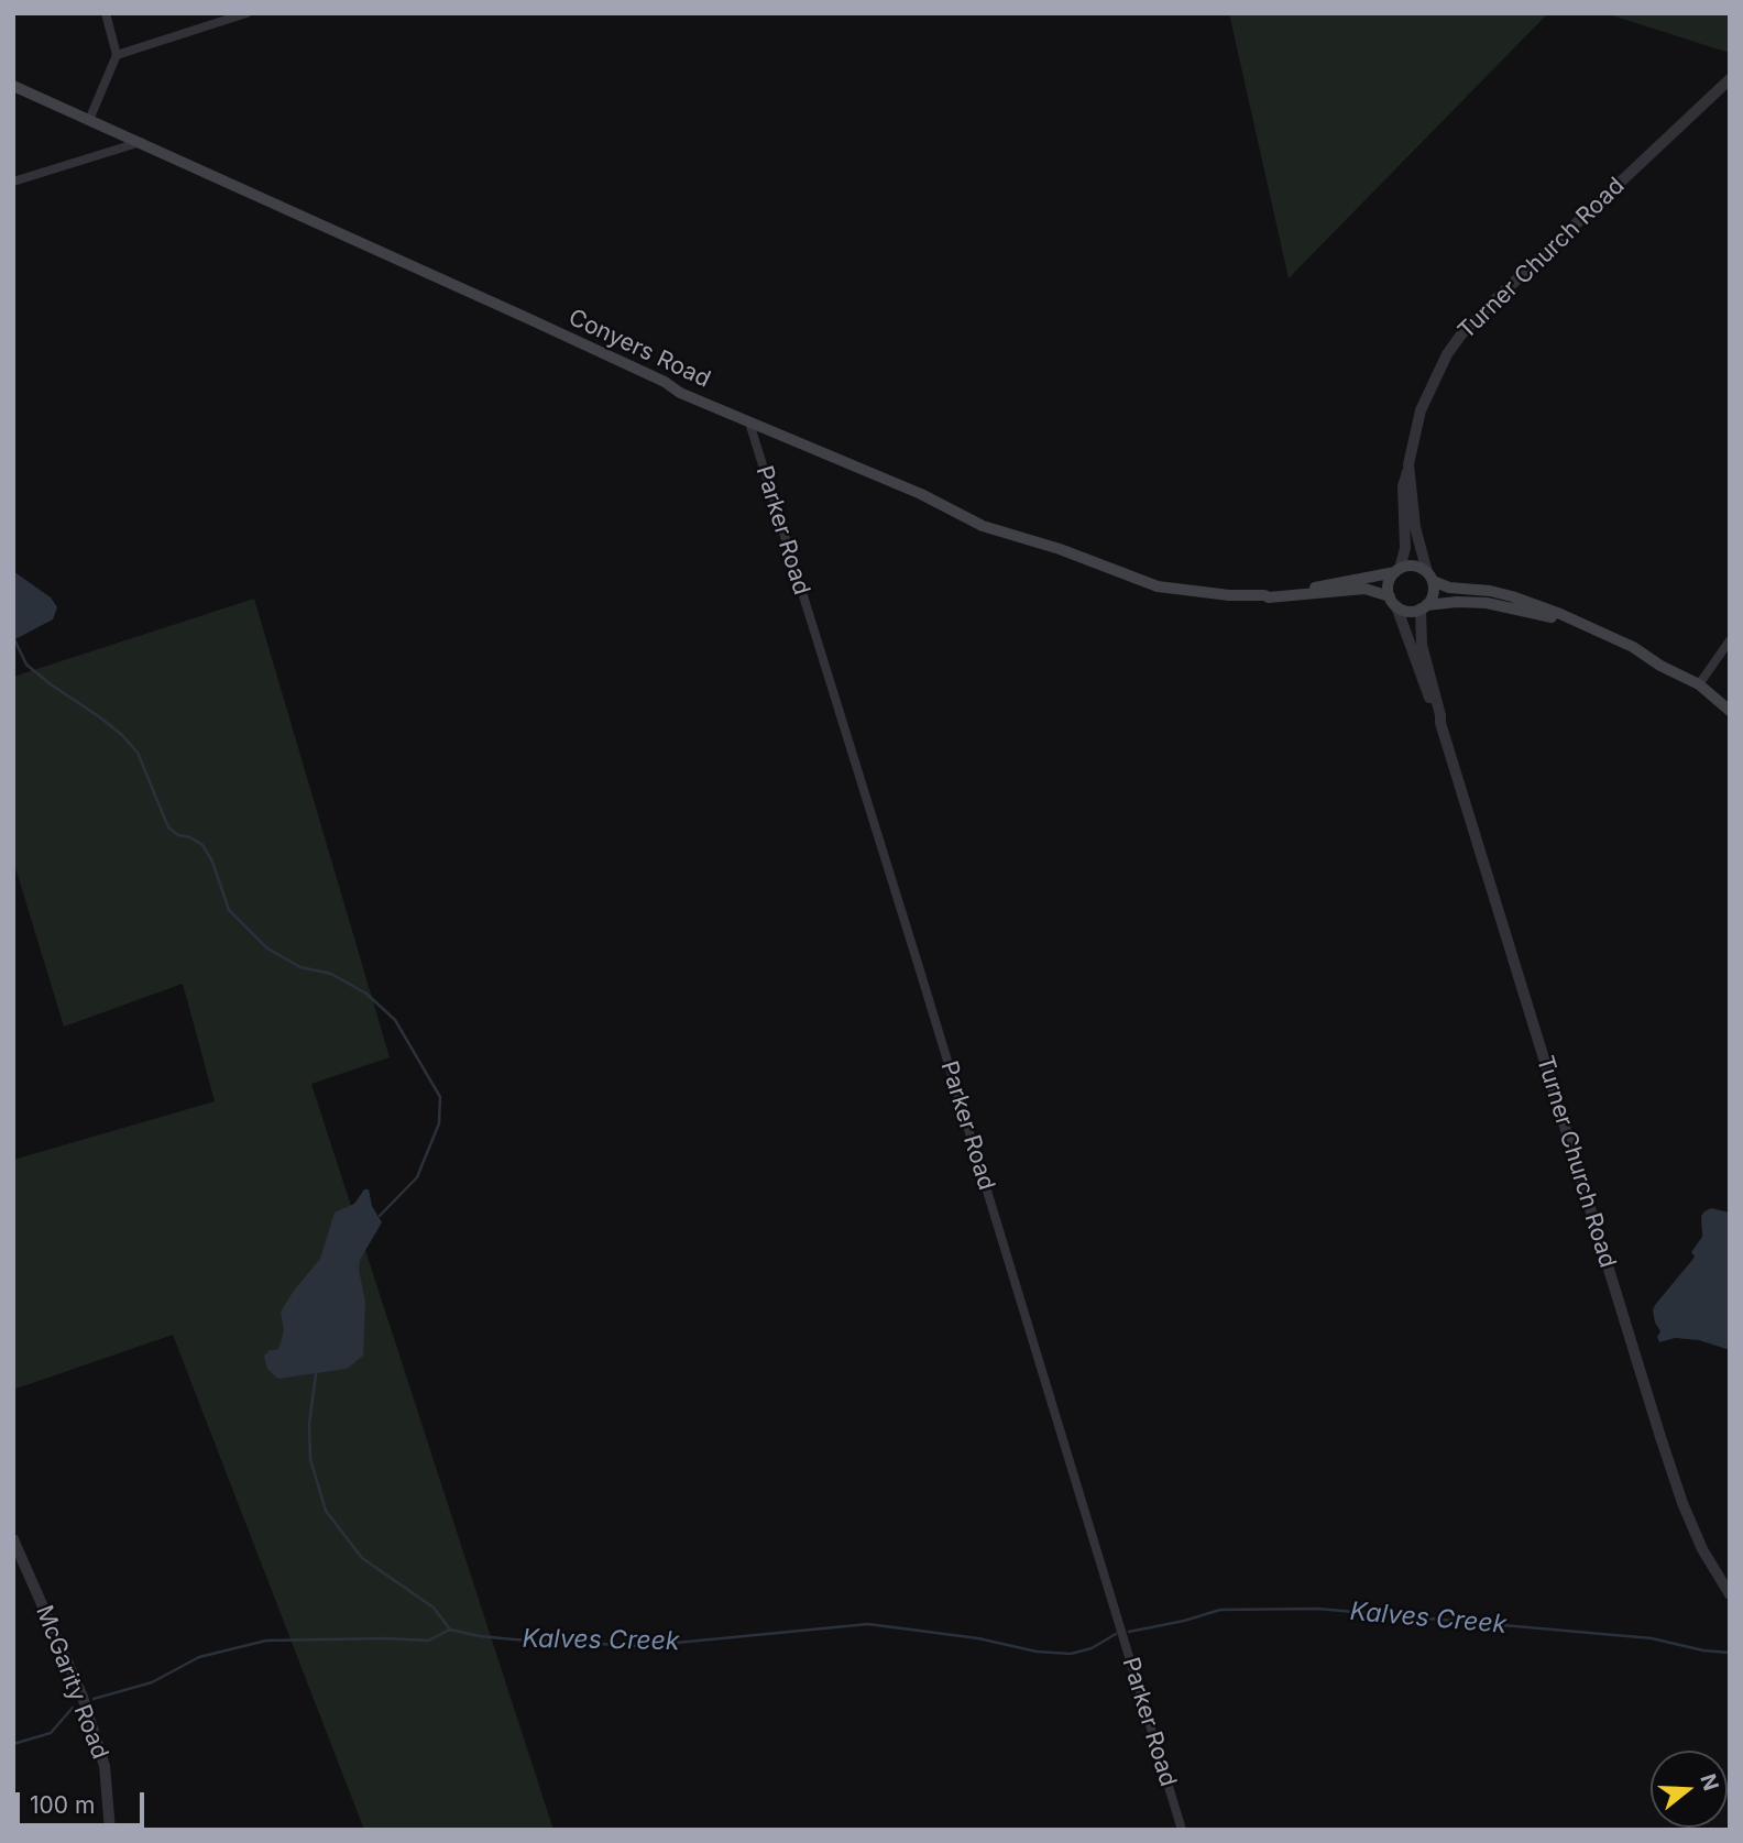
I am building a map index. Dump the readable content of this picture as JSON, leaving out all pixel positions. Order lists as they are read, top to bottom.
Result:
{
  "streets": {
    "main road": ["Conyers Road"],
    "street": ["Turner Church Road", "Parker Road", "McGarity Road"]
  },
  "crossings": [
    ["Turner Church Road", "Conyers Road"],
    ["Conyers Road", "Parker Road"]
  ],
  "water": ["Kalves Creek"],
  "scale_bar": "100 m",
  "north": "right"
}
